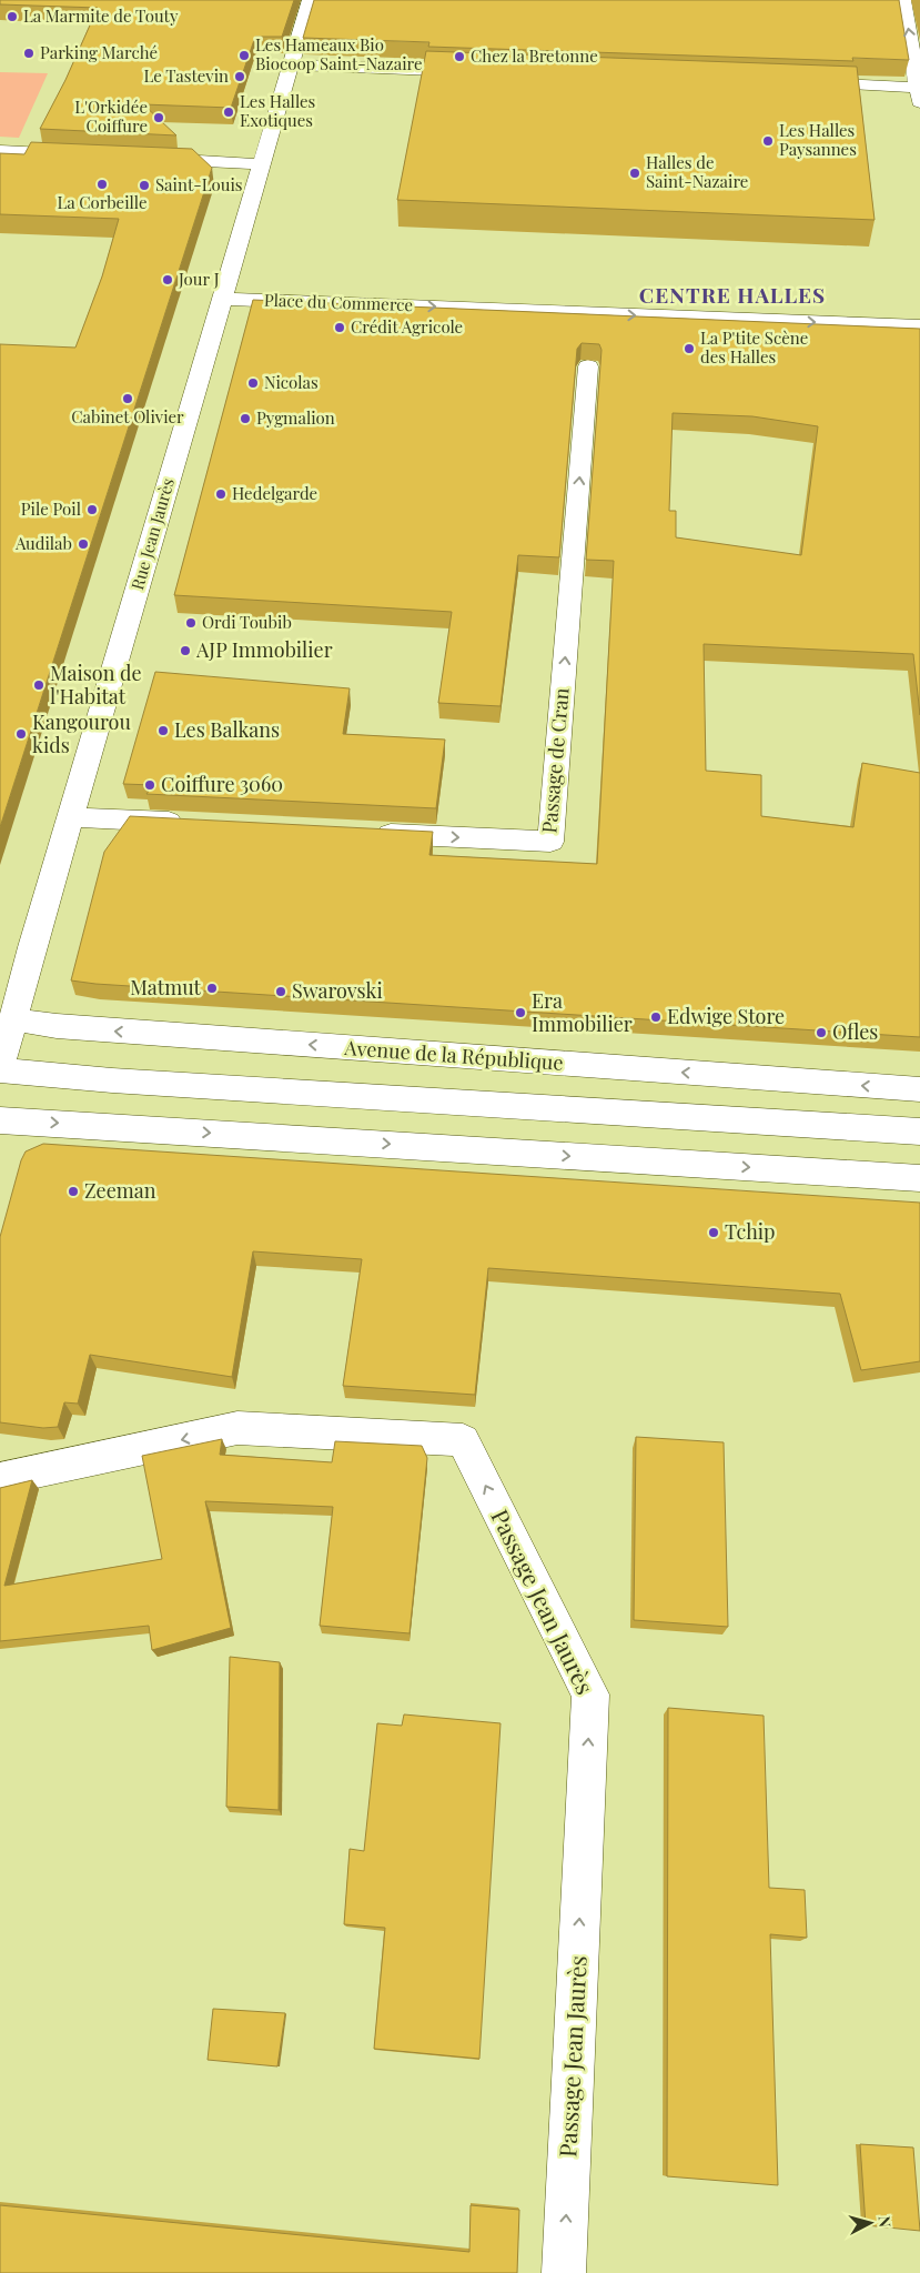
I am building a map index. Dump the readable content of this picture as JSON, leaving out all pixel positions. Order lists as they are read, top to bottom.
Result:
{
  "streets": {
    "street": [
      "Place du Commerce",
      "Rue Jean Jaurès",
      "Passage de Cran",
      "Avenue de la République",
      "Passage Jean Jaurès"
    ]
  },
  "crossings": [
    ["Place du Commerce", "Rue Jean Jaurès"],
    ["Rue Jean Jaurès", "Avenue de la République"]
  ],
  "districts": ["CENTRE HALLES"],
  "places": [
    "La Marmite de Touty",
    "Parking Marché",
    "Les Hameaux Bio Biocoop Saint-Nazaire",
    "Chez la Bretonne",
    "Le Tastevin",
    "Les Halles Exotiques",
    "L'Orkidée Coiffure",
    "Les Halles Paysannes",
    "Halles de Saint-Nazaire",
    "La Corbeille",
    "Saint-Louis",
    "Jour J",
    "Crédit Agricole",
    "La P'tite Scène des Halles",
    "Nicolas",
    "Cabinet Olivier",
    "Pygmalion",
    "Hedelgarde",
    "Pile Poil",
    "Audilab",
    "Ordi Toubib",
    "AJP Immobilier",
    "Maison de l'Habitat",
    "Les Balkans",
    "Kangourou kids",
    "Coiffure 3060",
    "Matmut",
    "Swarovski",
    "Era Immobilier",
    "Edwige Store",
    "Ofles",
    "Zeeman",
    "Tchip"
  ],
  "north": "right"
}
